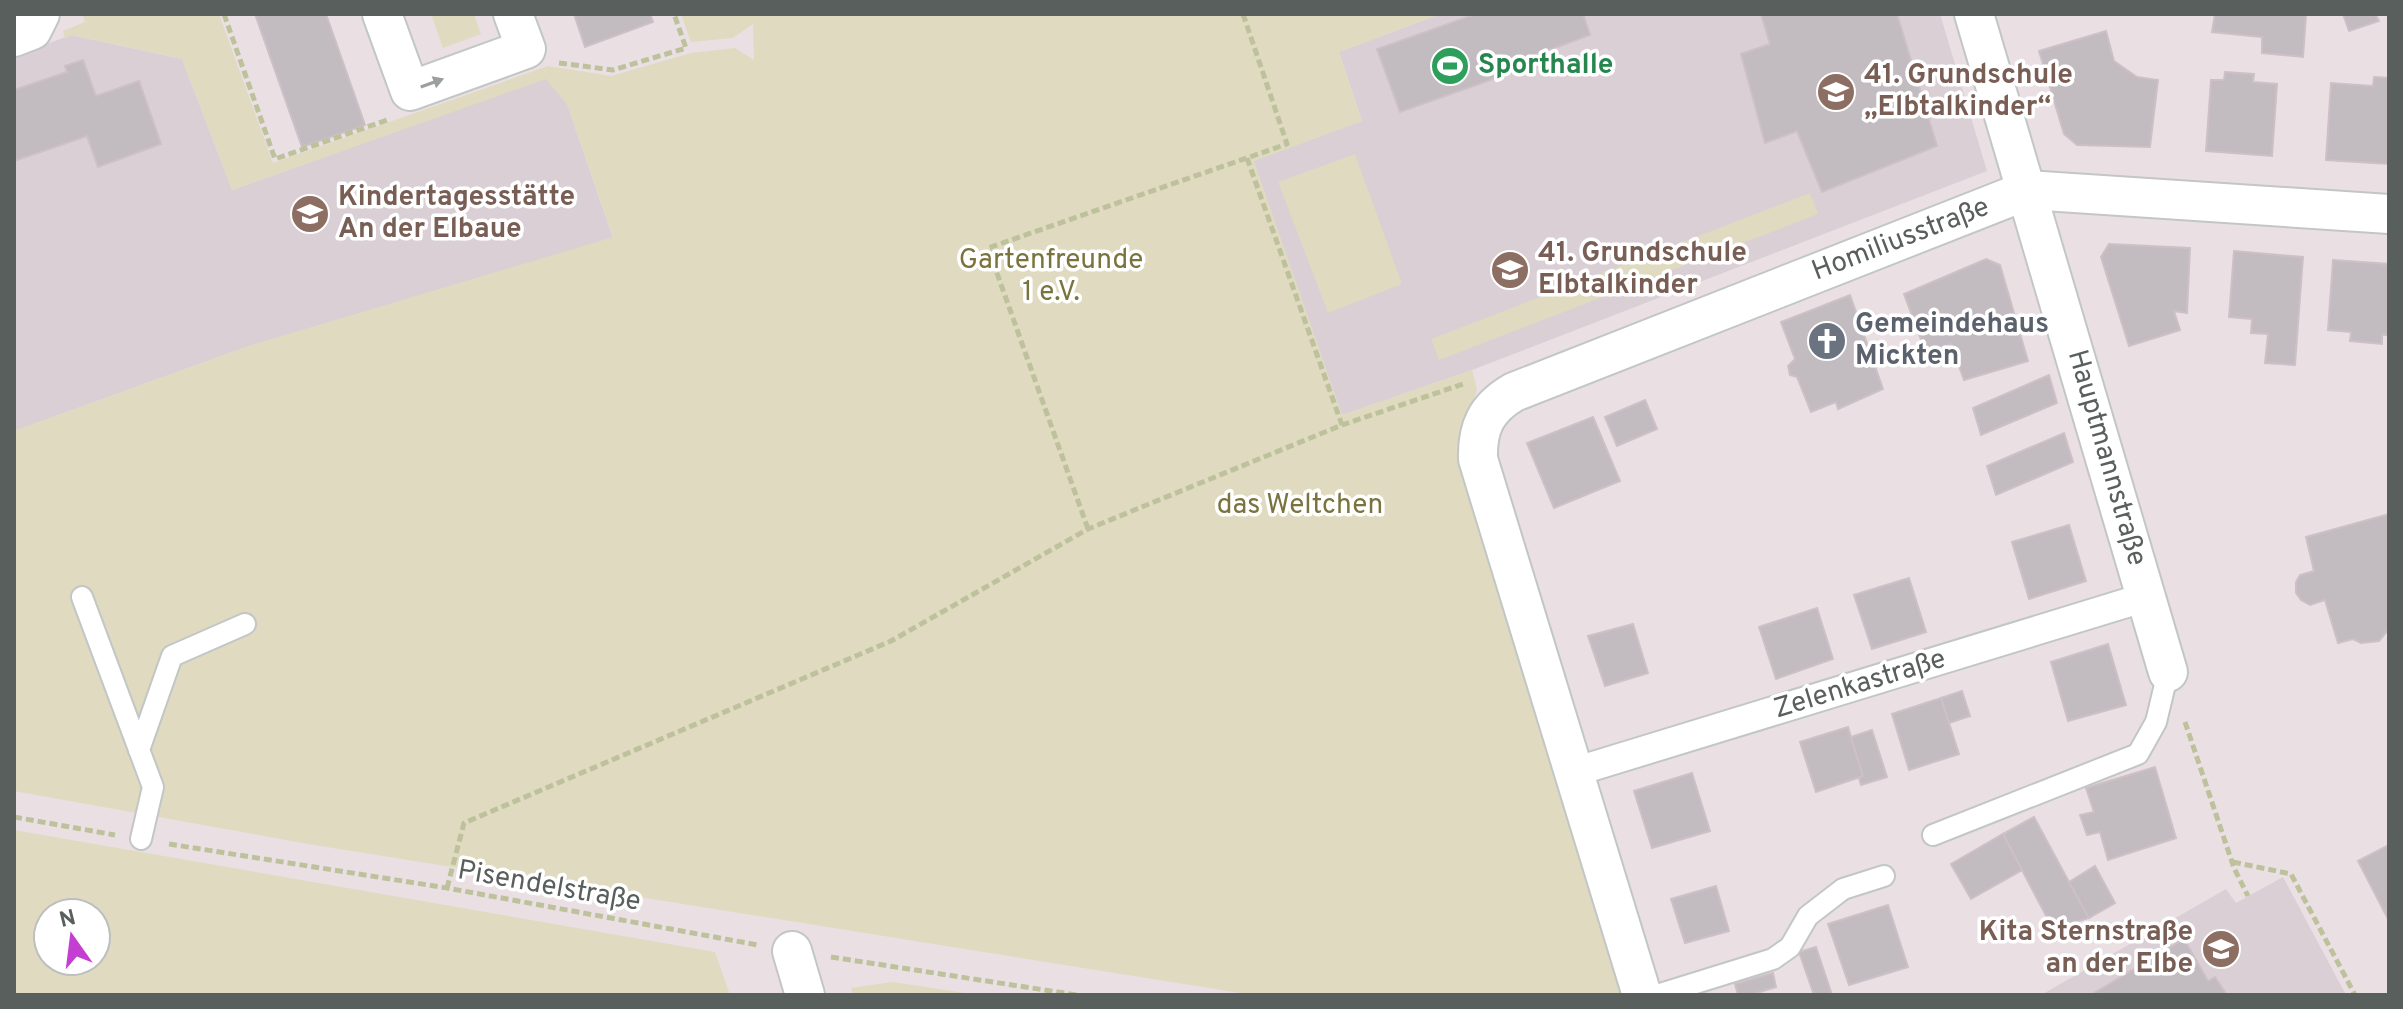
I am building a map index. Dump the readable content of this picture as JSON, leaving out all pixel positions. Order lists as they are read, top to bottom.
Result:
{
  "streets": {
    "street": ["Homiliusstraße", "Hauptmannstraße", "Zelenkastraße"],
    "path": ["Pisendelstraße"]
  },
  "crossings": [
    ["Homiliusstraße", "Hauptmannstraße"],
    ["Hauptmannstraße", "Zelenkastraße"]
  ],
  "parks": ["Gartenfreunde 1 e.V.", "das Weltchen"],
  "places": {
    "sports": ["Sporthalle"],
    "school or university": [
      "41. Grundschule „Elbtalkinder“",
      "Kindertagesstätte An der Elbaue",
      "41. Grundschule Elbtalkinder",
      "Kita Sternstraße an der Elbe"
    ],
    "church": ["Gemeindehaus Mickten"]
  },
  "north": "top"
}
